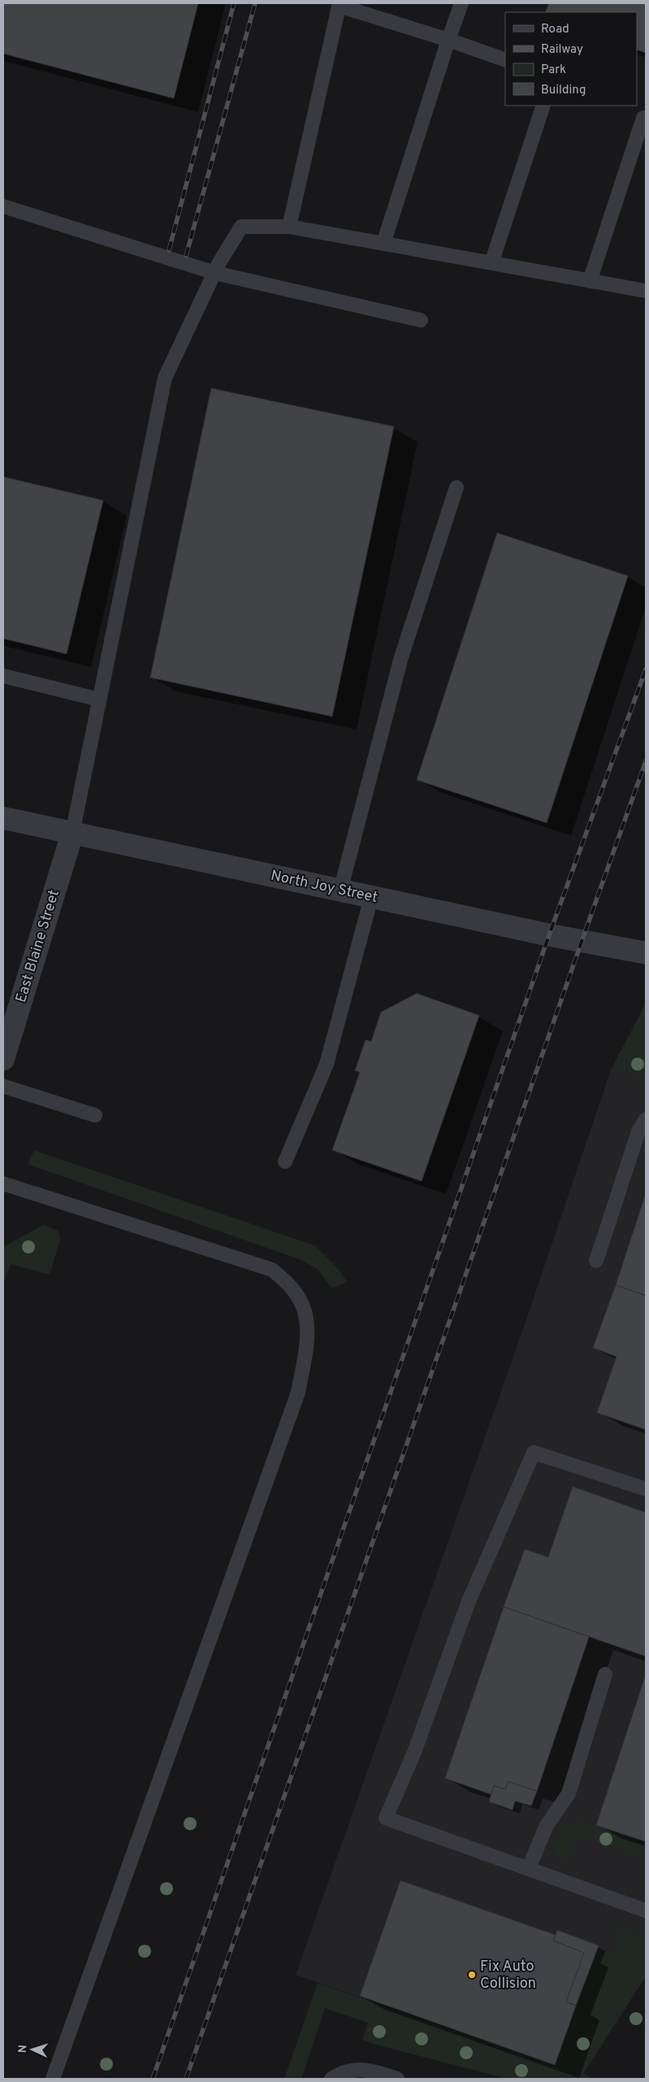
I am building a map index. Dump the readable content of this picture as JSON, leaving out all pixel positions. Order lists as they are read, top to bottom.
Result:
{
  "streets": {
    "street": ["North Joy Street", "East Blaine Street"]
  },
  "crossings": [
    ["North Joy Street", "East Blaine Street"]
  ],
  "places": ["Fix Auto Collision"],
  "legend": [
    "Road",
    "Railway",
    "Park",
    "Building"
  ],
  "north": "left"
}
